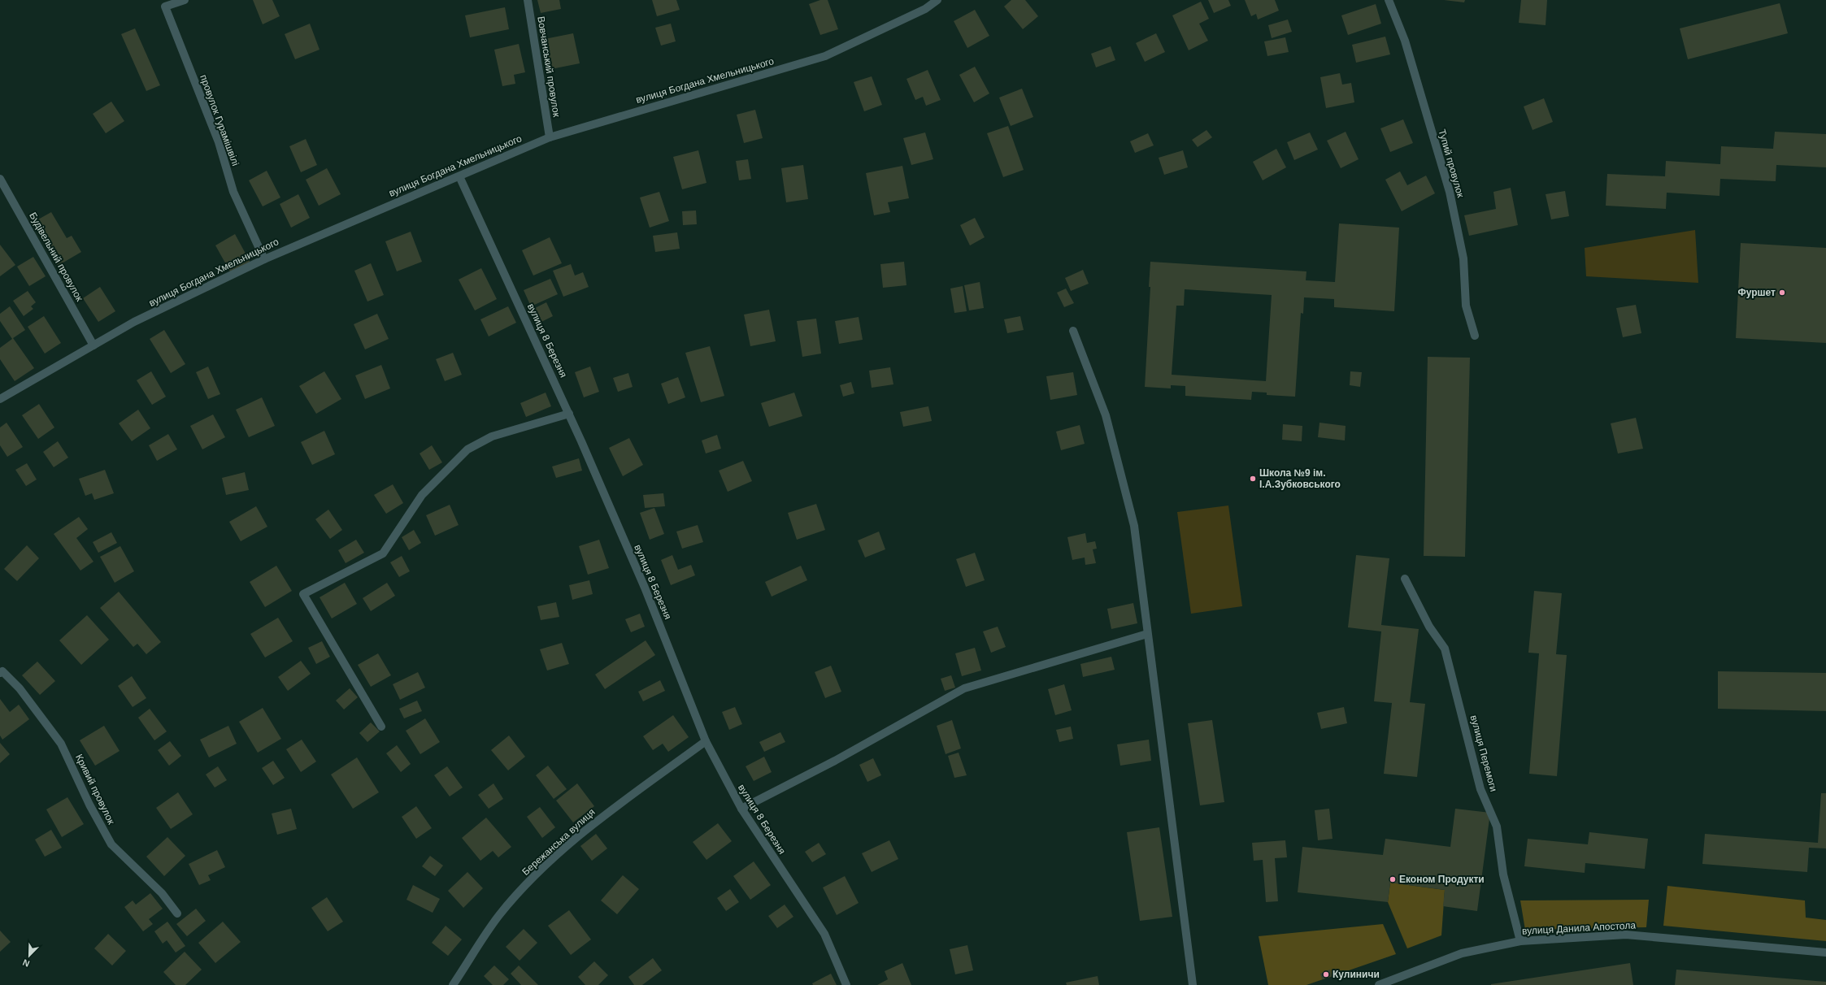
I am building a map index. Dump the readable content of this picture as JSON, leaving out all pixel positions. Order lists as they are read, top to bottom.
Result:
{
  "streets": {
    "street": [
      "Вовчанський провулок",
      "вулиця Богдана Хмельницького",
      "провулок Гурамішвілі",
      "Тупий провулок",
      "Будівельний провулок",
      "вулиця 8 Березня",
      "вулиця Перемоги",
      "Кривий провулок",
      "Бережанська вулиця",
      "вулиця Данила Апостола"
    ]
  },
  "crossings": [
    ["Вовчанський провулок", "вулиця Богдана Хмельницького"],
    ["вулиця Богдана Хмельницького", "провулок Гурамішвілі"],
    ["вулиця Богдана Хмельницького", "Будівельний провулок"],
    ["вулиця Богдана Хмельницького", "вулиця 8 Березня"],
    ["вулиця 8 Березня", "Бережанська вулиця"],
    ["вулиця Перемоги", "вулиця Данила Апостола"]
  ],
  "places": [
    "Фуршет",
    "Школа №9 ім. І.А.Зубковського",
    "Економ Продукти",
    "Кулиничи"
  ],
  "north": "bottom left"
}
